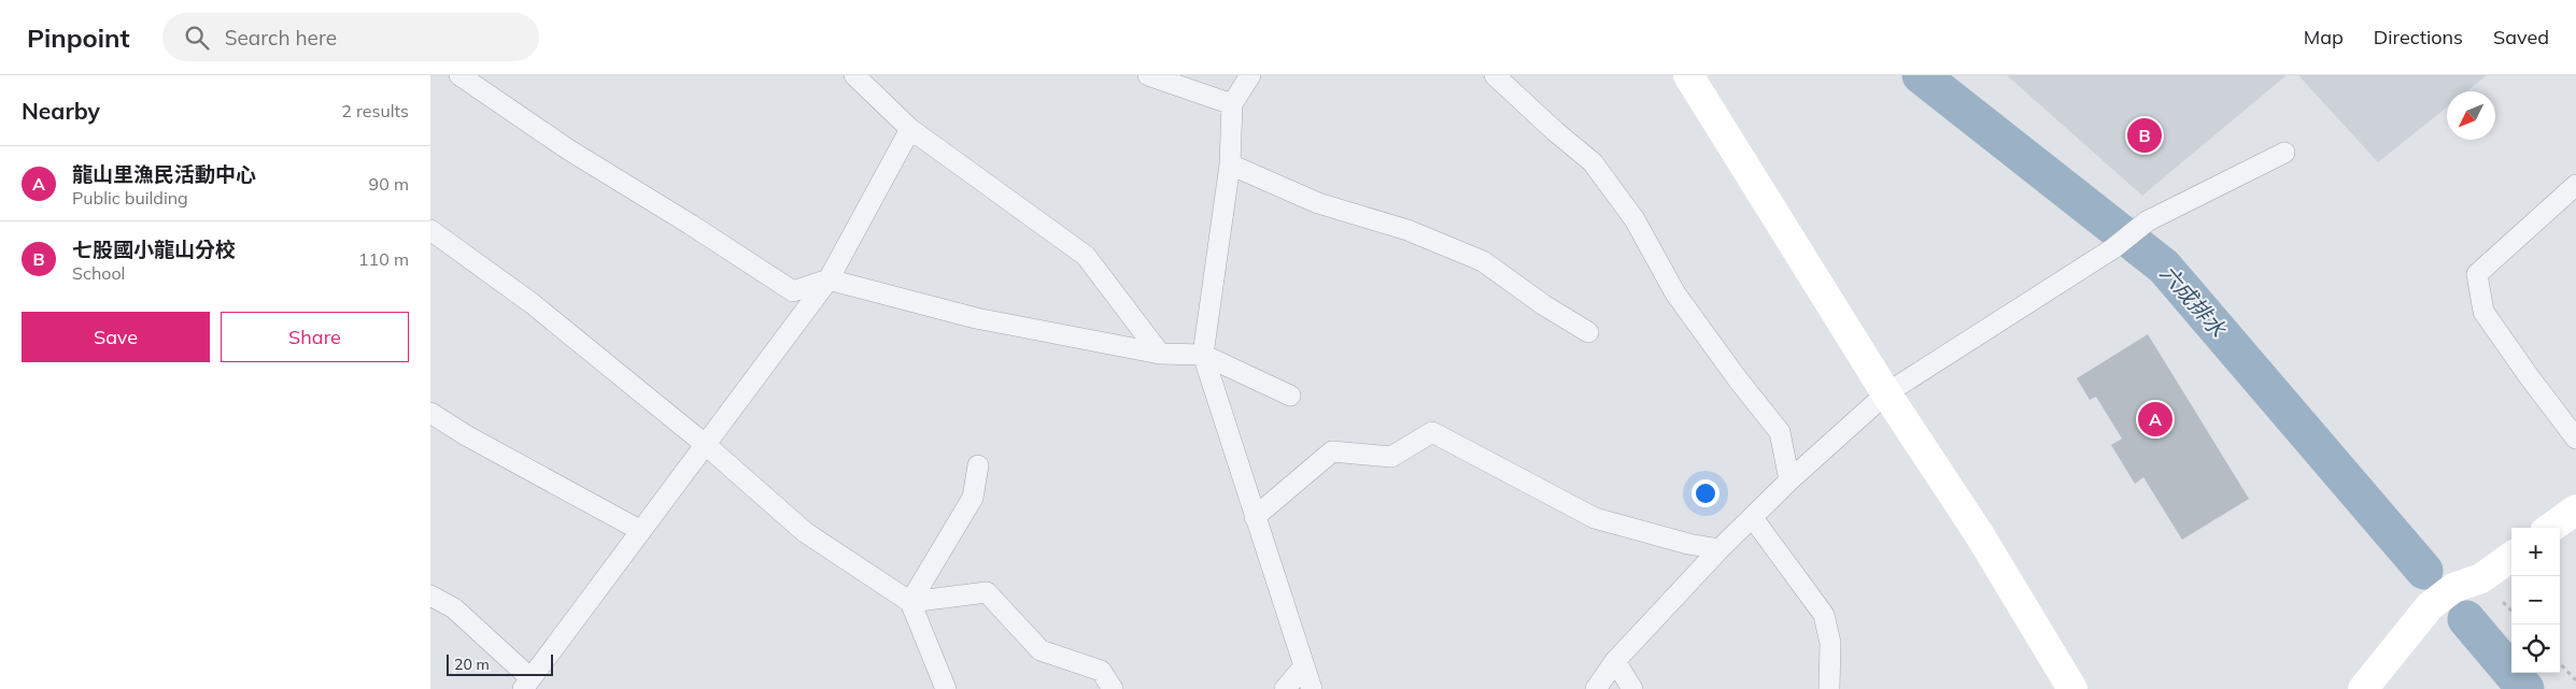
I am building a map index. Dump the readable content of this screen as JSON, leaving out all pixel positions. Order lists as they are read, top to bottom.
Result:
{
  "water": ["六成排水"],
  "scale_bar": "20 m",
  "north": "bottom left",
  "page": {
    "header": "Pinpoint",
    "search": "Search here",
    "nav": ["Map", "Directions", "Saved"],
    "heading": ["Nearby", "2 results"],
    "pins": ["B", "A"],
    "list": [
      {
        "mark": "A",
        "name": "龍山里漁民活動中心",
        "note": "Public building",
        "value": "90 m"
      },
      {
        "mark": "B",
        "name": "七股國小龍山分校",
        "note": "School",
        "value": "110 m"
      }
    ],
    "buttons": ["Save", "Share"],
    "map_buttons": ["+", "−"],
    "scale": "20 m"
  }
}
